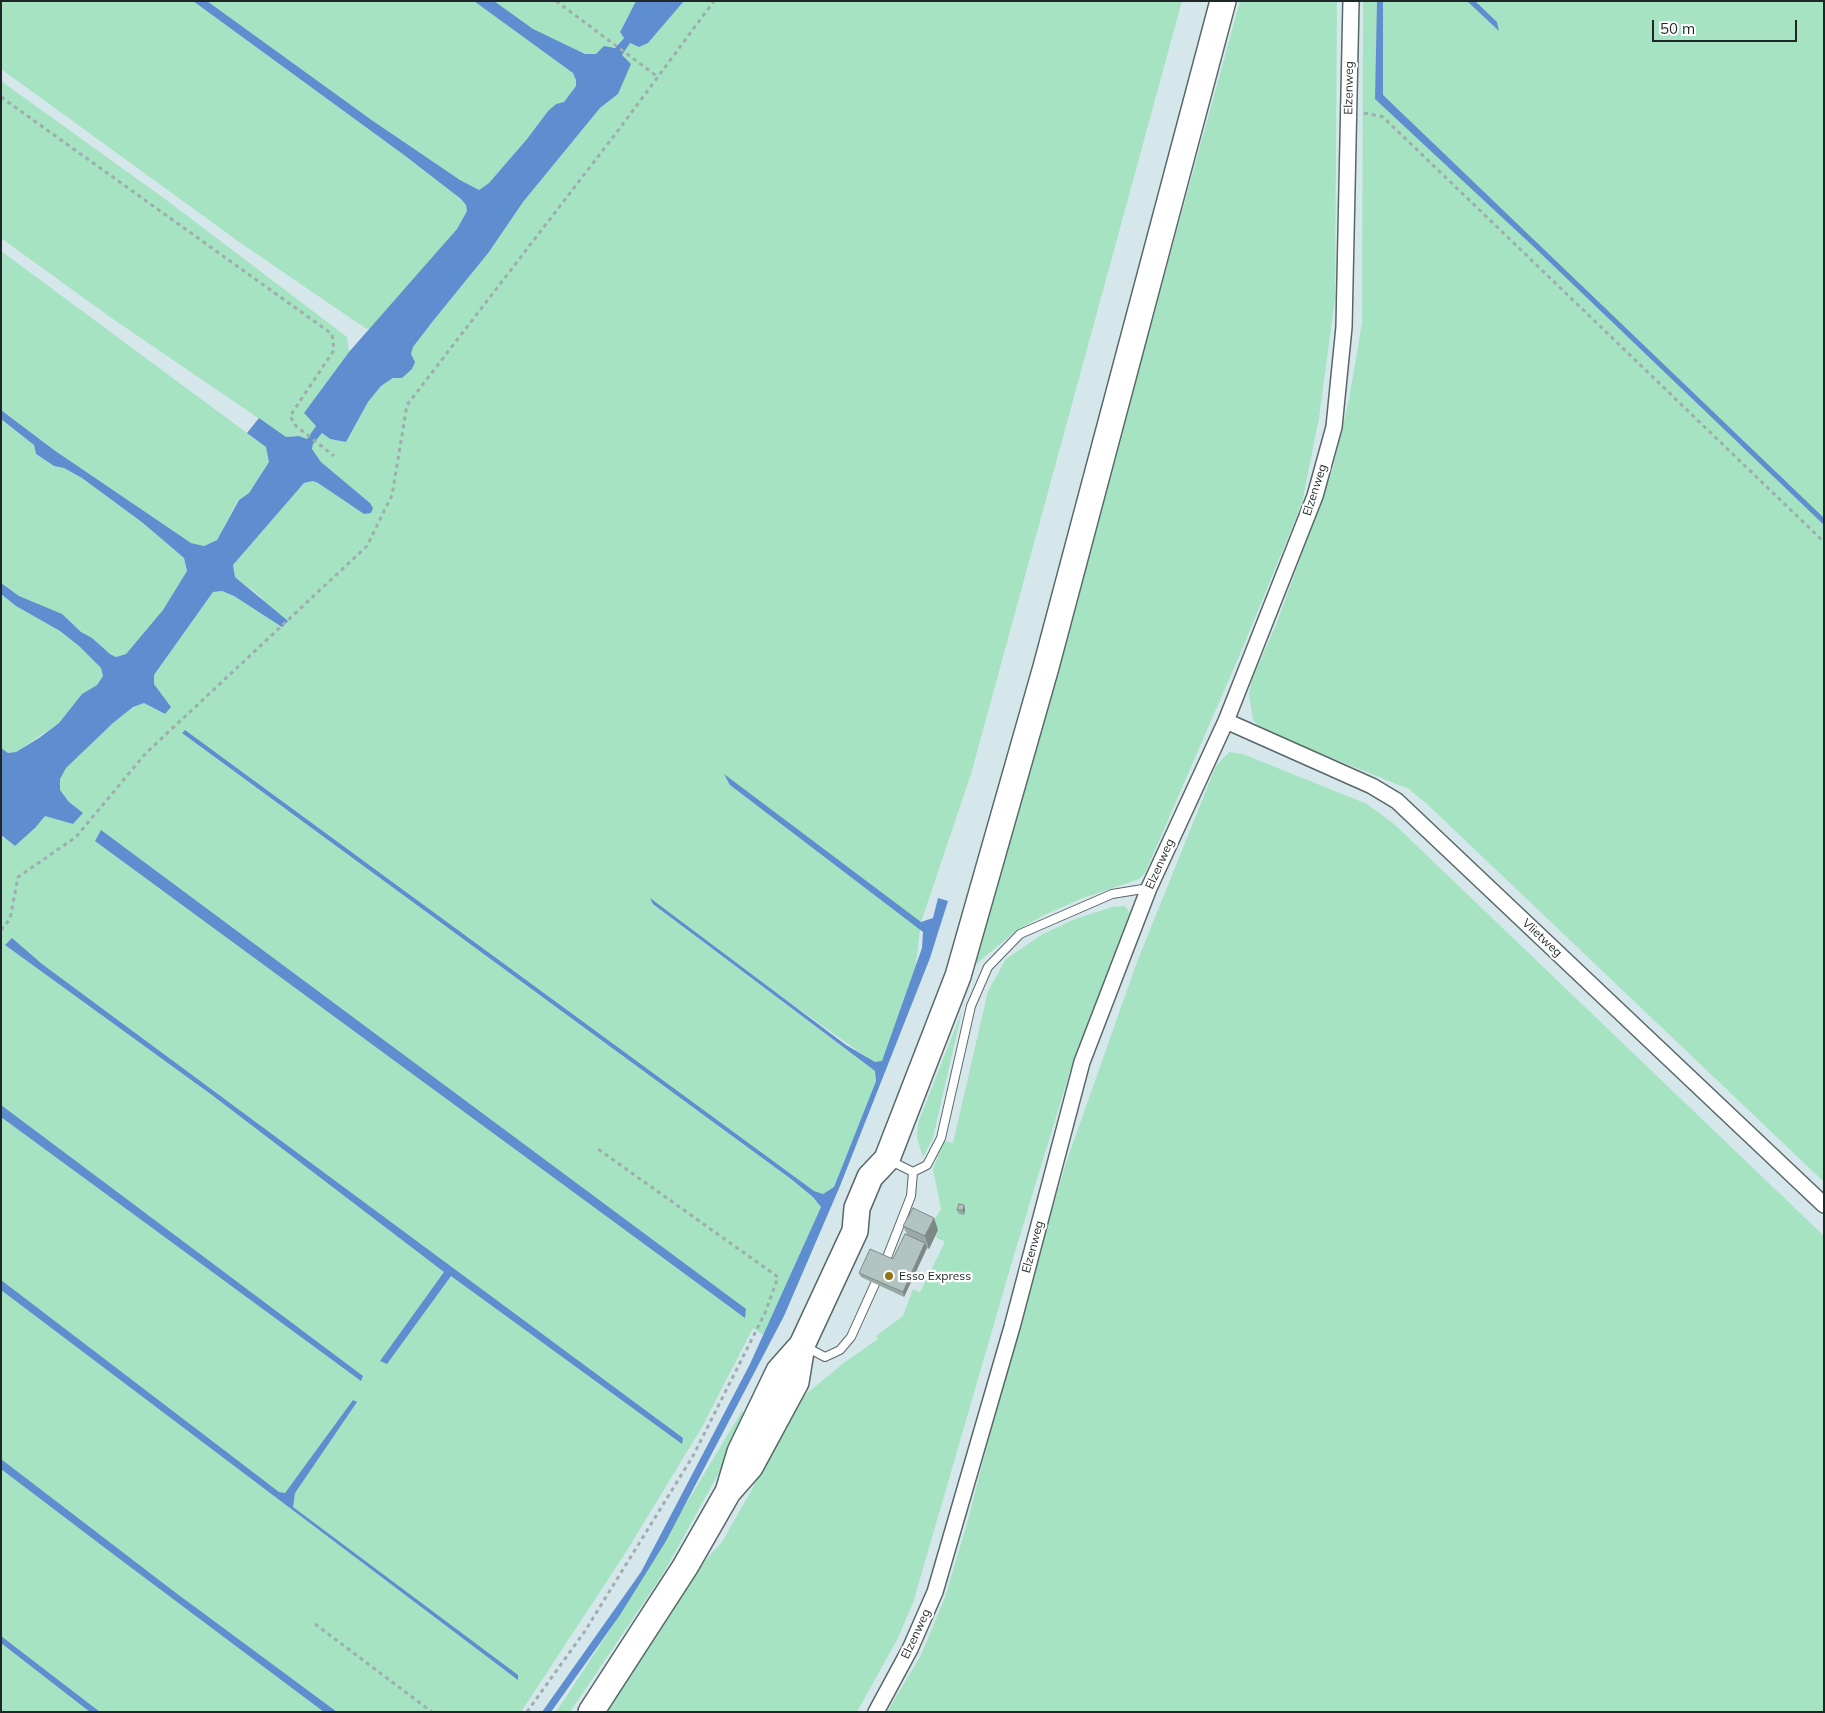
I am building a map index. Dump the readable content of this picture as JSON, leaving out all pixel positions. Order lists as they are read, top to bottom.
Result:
{
  "streets": {
    "street": ["Elzenweg", "Vlietweg"]
  },
  "crossings": [
    ["Elzenweg", "Vlietweg"]
  ],
  "places": ["Esso Express"],
  "scale_bar": "50 m"
}
